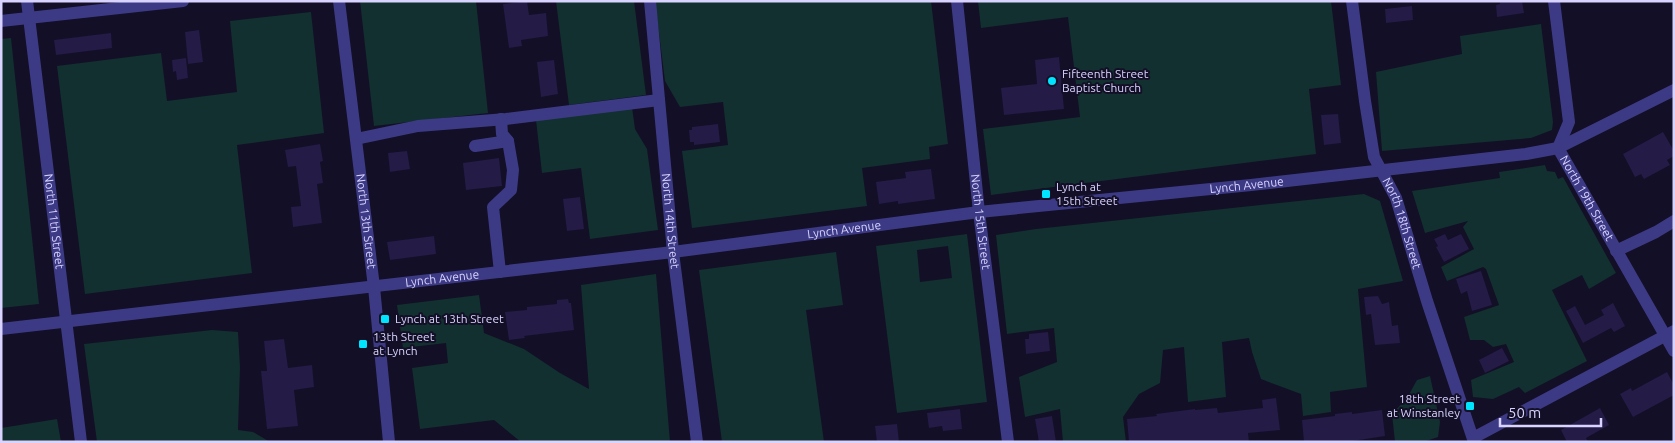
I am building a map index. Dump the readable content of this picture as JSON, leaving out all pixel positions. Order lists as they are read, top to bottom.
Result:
{
  "streets": {
    "street": [
      "Lynch Avenue",
      "North 19th Street",
      "North 11th Street",
      "North 13th Street",
      "North 14th Street",
      "North 15th Street",
      "North 18th Street"
    ]
  },
  "crossings": [
    ["Lynch Avenue", "North 19th Street"],
    ["Lynch Avenue", "North 11th Street"],
    ["Lynch Avenue", "North 13th Street"],
    ["Lynch Avenue", "North 14th Street"],
    ["Lynch Avenue", "North 15th Street"],
    ["Lynch Avenue", "North 18th Street"]
  ],
  "places": {
    "other": ["Fifteenth Street Baptist Church"],
    "transit": [
      "Lynch at 15th Street",
      "Lynch at 13th Street",
      "13th Street at Lynch",
      "18th Street at Winstanley"
    ]
  },
  "scale_bar": "50 m"
}
